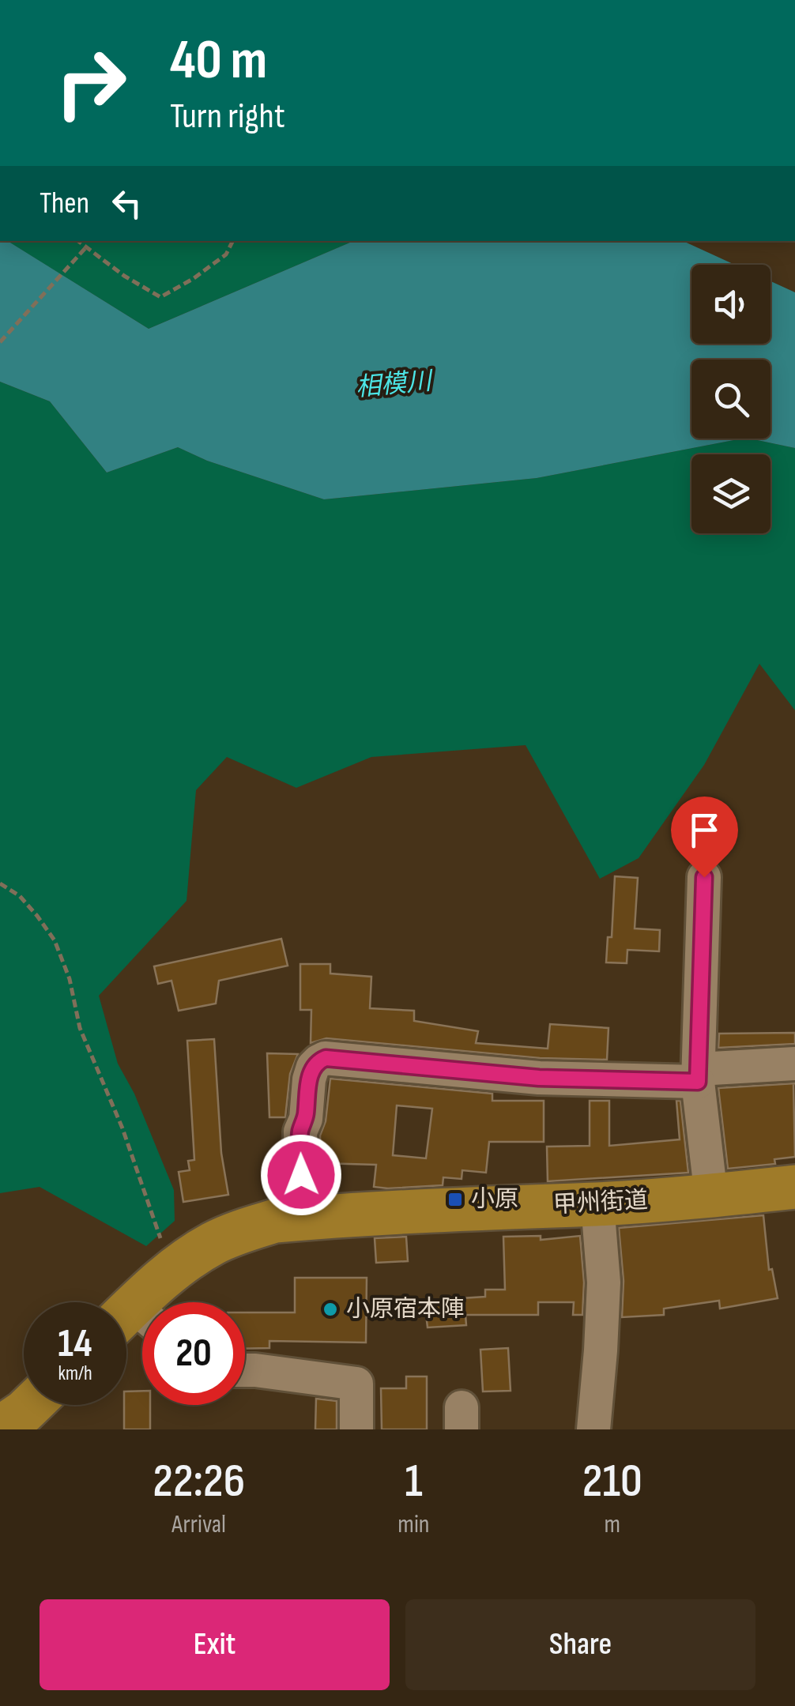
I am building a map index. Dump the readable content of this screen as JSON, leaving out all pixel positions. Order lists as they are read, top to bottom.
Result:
{
  "streets": {
    "highway": ["甲州街道"]
  },
  "water": ["相模川"],
  "places": {
    "transit": ["小原"],
    "other": ["小原宿本陣"]
  },
  "page": {
    "turn": ["40 m", "Turn right"],
    "then": "Then",
    "speed": "14 km/h",
    "limit": "20",
    "eta": [
      "22:26",
      "Arrival",
      "1",
      "min",
      "210",
      "m"
    ],
    "buttons": ["Exit", "Share"]
  }
}
